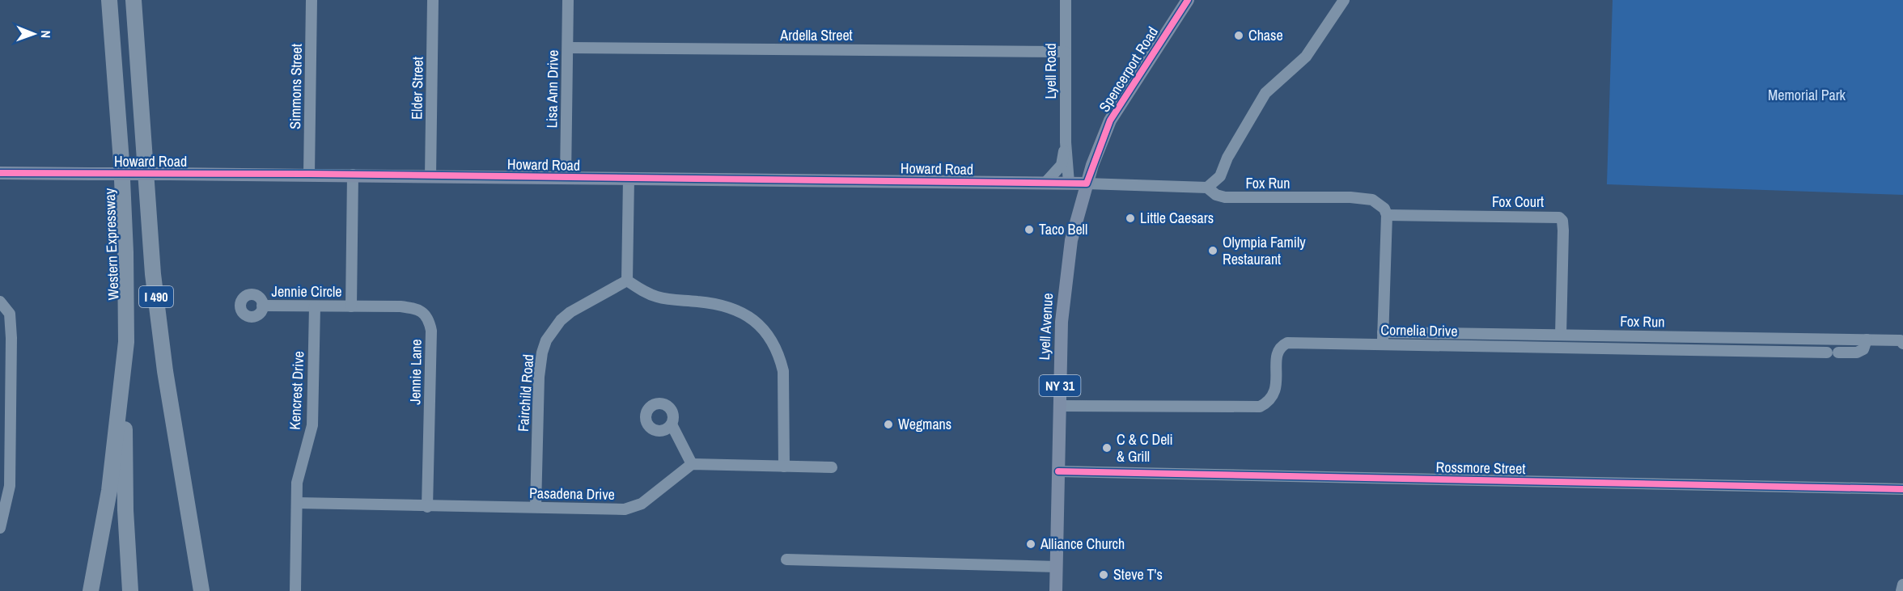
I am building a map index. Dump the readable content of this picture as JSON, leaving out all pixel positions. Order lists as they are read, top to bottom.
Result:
{
  "streets": {
    "highway": ["Western Expressway", "I 490"],
    "main road": [
      "Spencerport Road",
      "Howard Road",
      "Lyell Avenue",
      "NY 31"
    ],
    "street": [
      "Ardella Street",
      "Lyell Road",
      "Simmons Street",
      "Elder Street",
      "Lisa Ann Drive",
      "Fox Run",
      "Fox Court",
      "Jennie Circle",
      "Cornelia Drive",
      "Jennie Lane",
      "Kencrest Drive",
      "Fairchild Road",
      "Rossmore Street",
      "Pasadena Drive"
    ]
  },
  "crossings": [
    ["Ardella Street", "Lyell Road"],
    ["Ardella Street", "Lisa Ann Drive"],
    ["Spencerport Road", "Howard Road"],
    ["Spencerport Road", "Fox Run"],
    ["Spencerport Road", "Lyell Avenue"],
    ["Lyell Road", "Howard Road"],
    ["Simmons Street", "Howard Road"],
    ["Elder Street", "Howard Road"],
    ["Lisa Ann Drive", "Howard Road"],
    ["Howard Road", "Fox Run"],
    ["Howard Road", "Lyell Avenue"],
    ["Fox Run", "Fox Court"],
    ["Fox Run", "Lyell Avenue"],
    ["Fox Run", "Cornelia Drive"],
    ["Jennie Circle", "Jennie Lane"],
    ["Jennie Circle", "Kencrest Drive"],
    ["Lyell Avenue", "Cornelia Drive"],
    ["Lyell Avenue", "Rossmore Street"],
    ["Jennie Lane", "Pasadena Drive"],
    ["Kencrest Drive", "Pasadena Drive"],
    ["Fairchild Road", "Pasadena Drive"]
  ],
  "parks": ["Memorial Park"],
  "places": [
    "Chase",
    "Little Caesars",
    "Taco Bell",
    "Olympia Family Restaurant",
    "Wegmans",
    "C & C Deli & Grill",
    "Alliance Church",
    "Steve T's"
  ],
  "north": "right"
}
